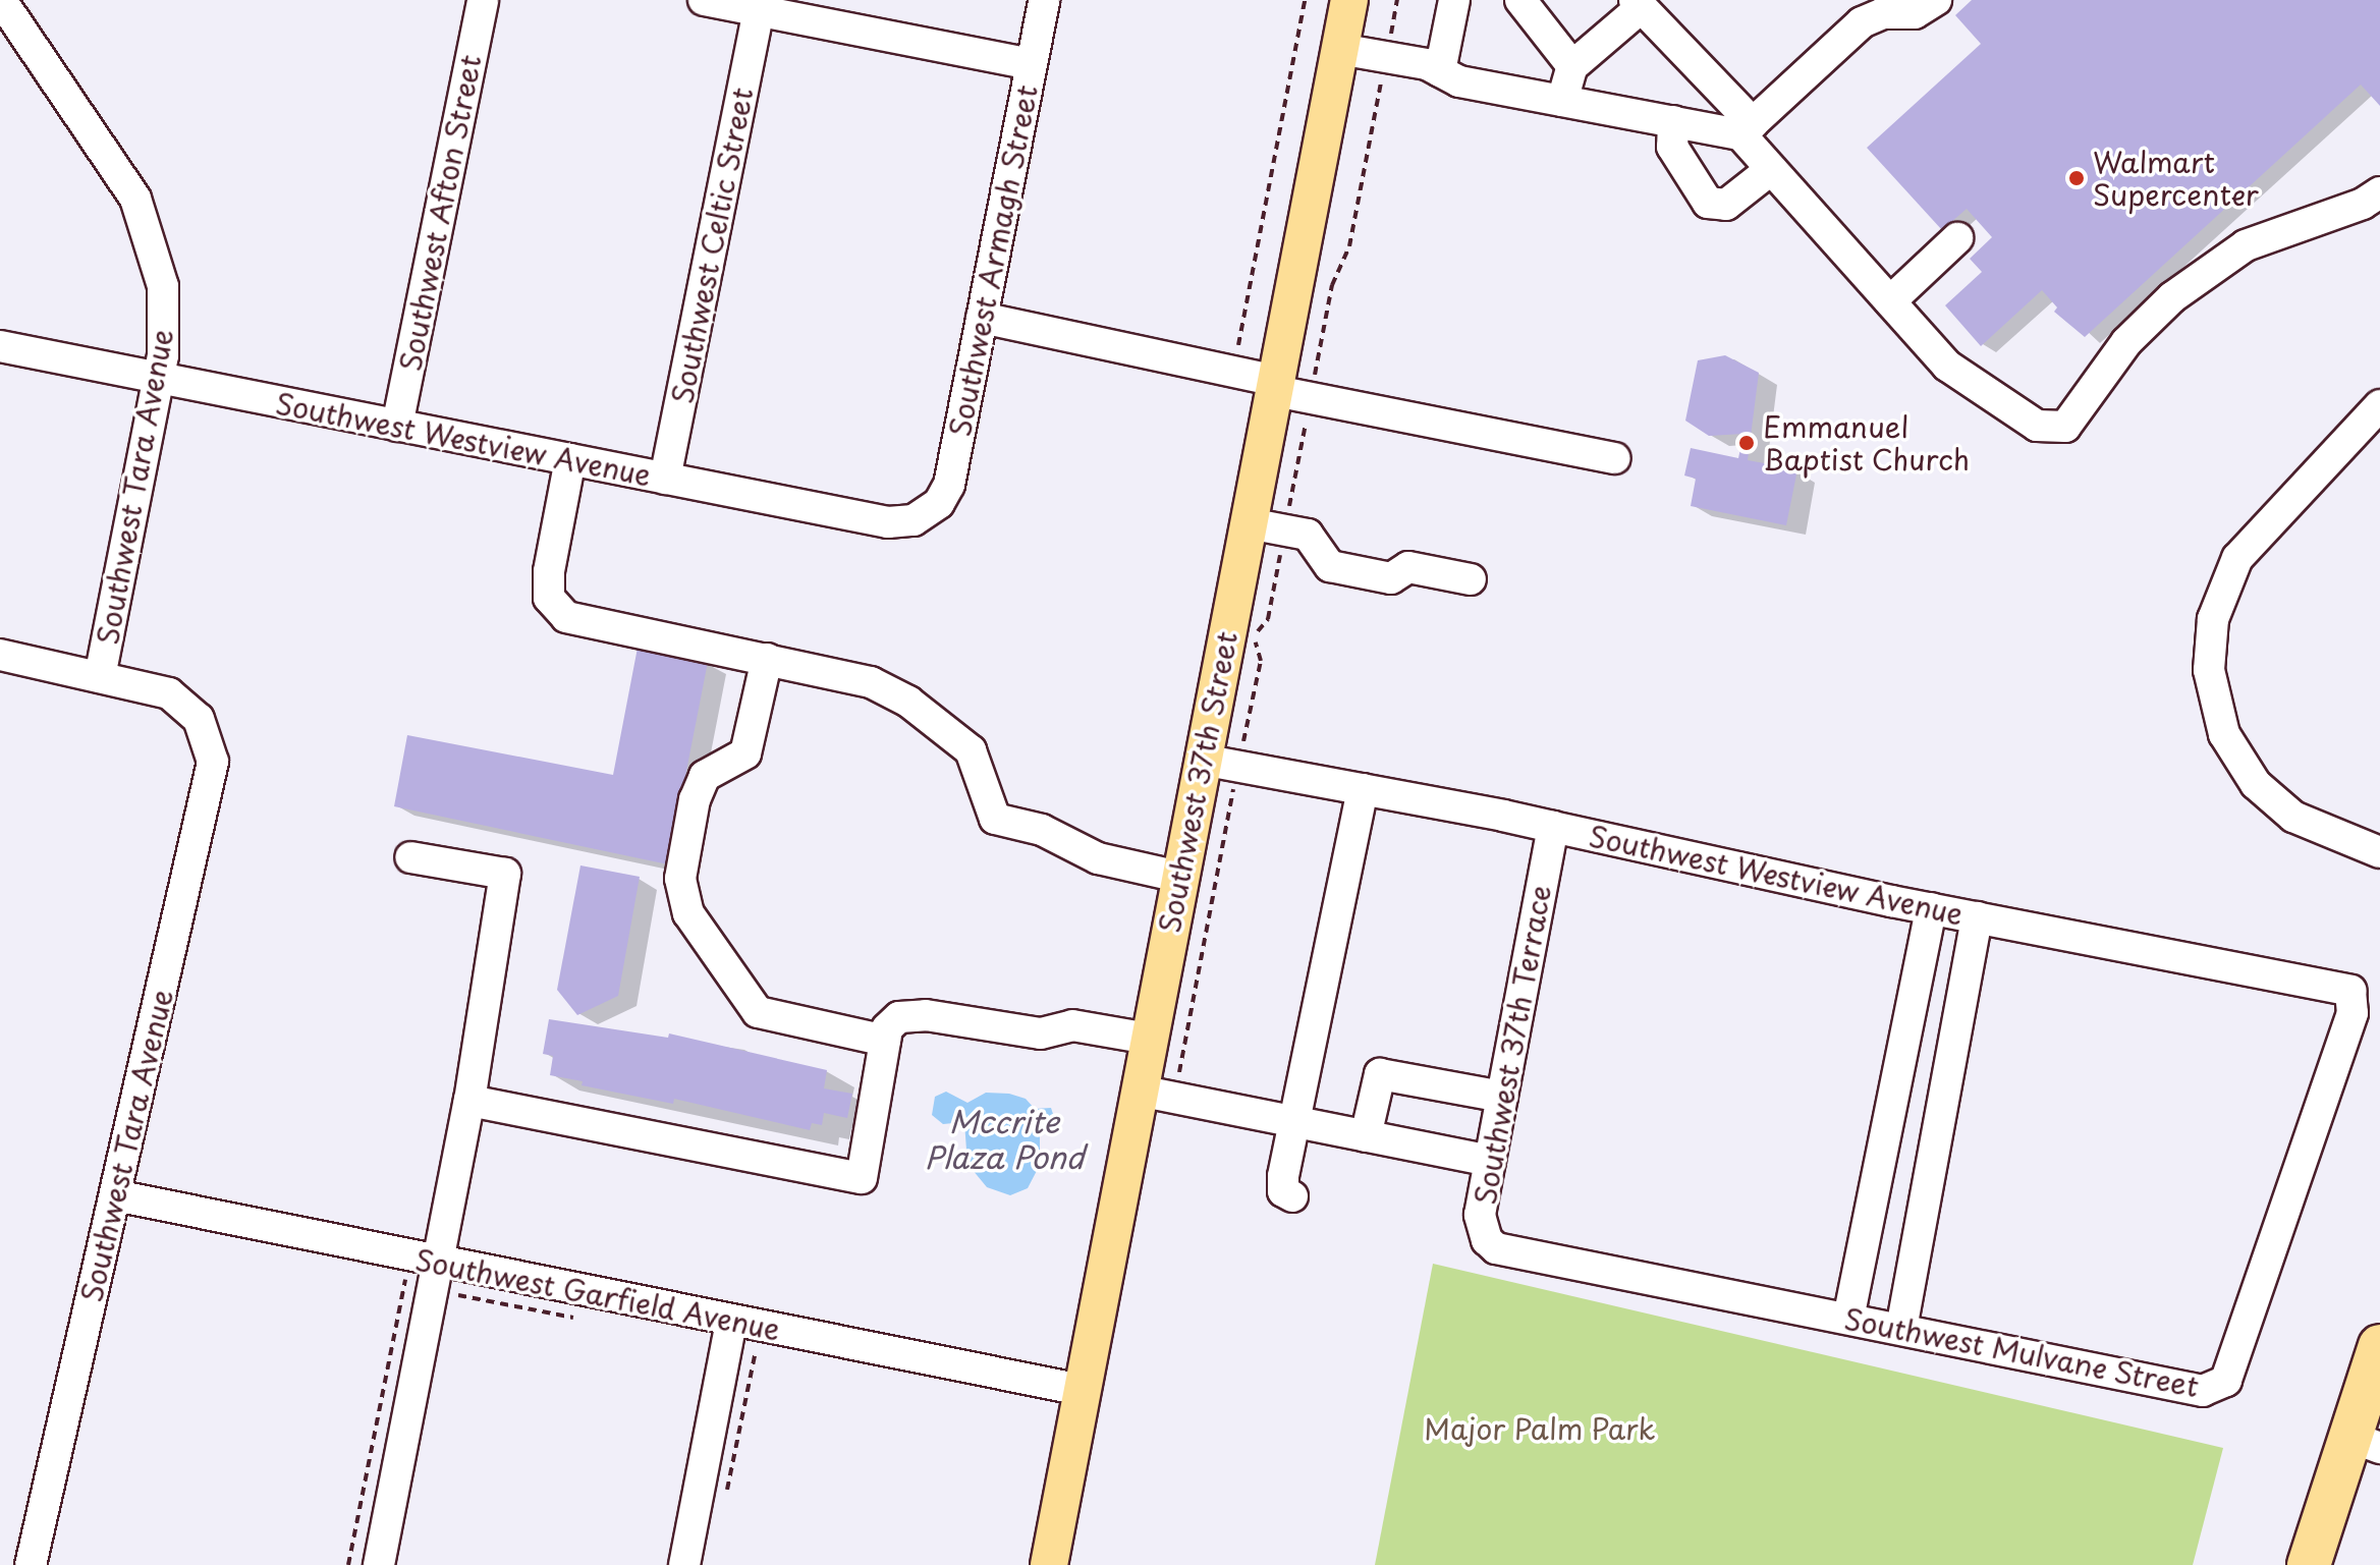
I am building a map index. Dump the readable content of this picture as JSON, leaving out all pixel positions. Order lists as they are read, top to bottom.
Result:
{
  "streets": {
    "main road": ["Southwest 37th Street"],
    "street": [
      "Southwest Afton Street",
      "Southwest Celtic Street",
      "Southwest Armagh Street",
      "Southwest Westview Avenue",
      "Southwest Tara Avenue",
      "Southwest 37th Terrace",
      "Southwest Garfield Avenue",
      "Southwest Mulvane Street"
    ]
  },
  "crossings": [
    ["Southwest Afton Street", "Southwest Westview Avenue"],
    ["Southwest Celtic Street", "Southwest Westview Avenue"],
    ["Southwest Armagh Street", "Southwest Westview Avenue"],
    ["Southwest Westview Avenue", "Southwest Tara Avenue"],
    ["Southwest Westview Avenue", "Southwest 37th Street"],
    ["Southwest Westview Avenue", "Southwest 37th Terrace"],
    ["Southwest Westview Avenue", "Southwest Mulvane Street"],
    ["Southwest Tara Avenue", "Southwest Garfield Avenue"],
    ["Southwest 37th Street", "Southwest Garfield Avenue"],
    ["Southwest 37th Terrace", "Southwest Mulvane Street"]
  ],
  "water": ["Mccrite Plaza Pond"],
  "parks": ["Major Palm Park"],
  "places": ["Walmart Supercenter", "Emmanuel Baptist Church"]
}
